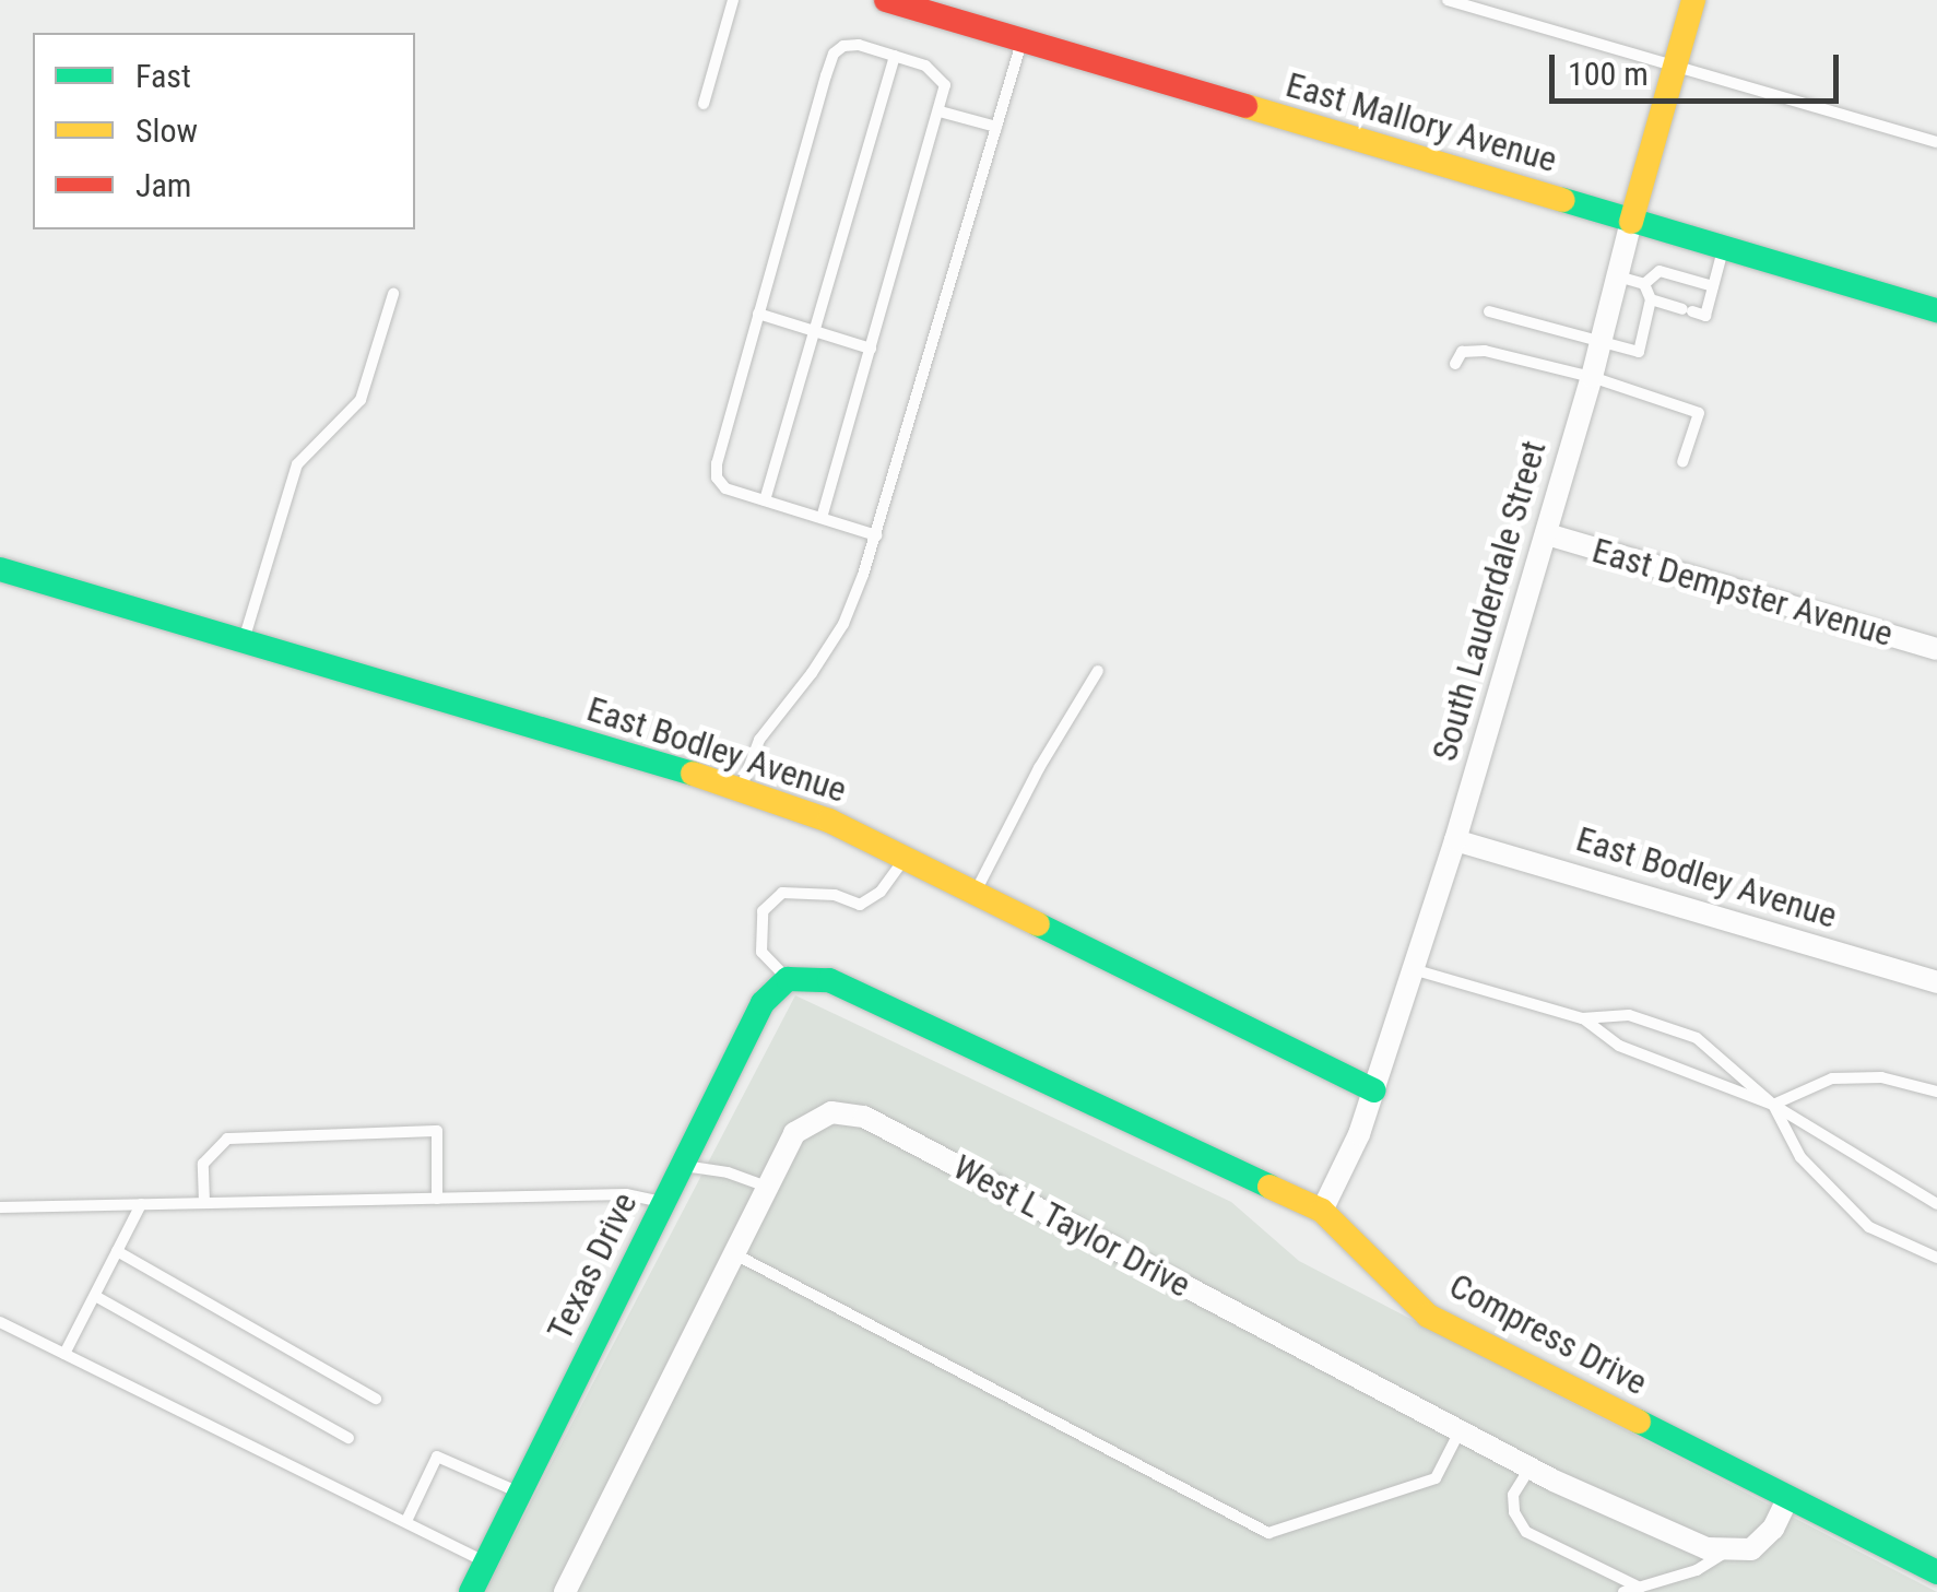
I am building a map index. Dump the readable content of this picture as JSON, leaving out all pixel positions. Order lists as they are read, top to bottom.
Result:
{
  "streets": {
    "street": [
      "East Mallory Avenue",
      "East Dempster Avenue",
      "South Lauderdale Street",
      "East Bodley Avenue",
      "West L Taylor Drive",
      "Texas Drive",
      "Compress Drive"
    ]
  },
  "crossings": [
    ["East Mallory Avenue", "South Lauderdale Street"],
    ["East Dempster Avenue", "South Lauderdale Street"],
    ["South Lauderdale Street", "East Bodley Avenue"],
    ["South Lauderdale Street", "Compress Drive"],
    ["Texas Drive", "Compress Drive"]
  ],
  "legend": ["Fast", "Slow", "Jam"],
  "scale_bar": "100 m"
}
